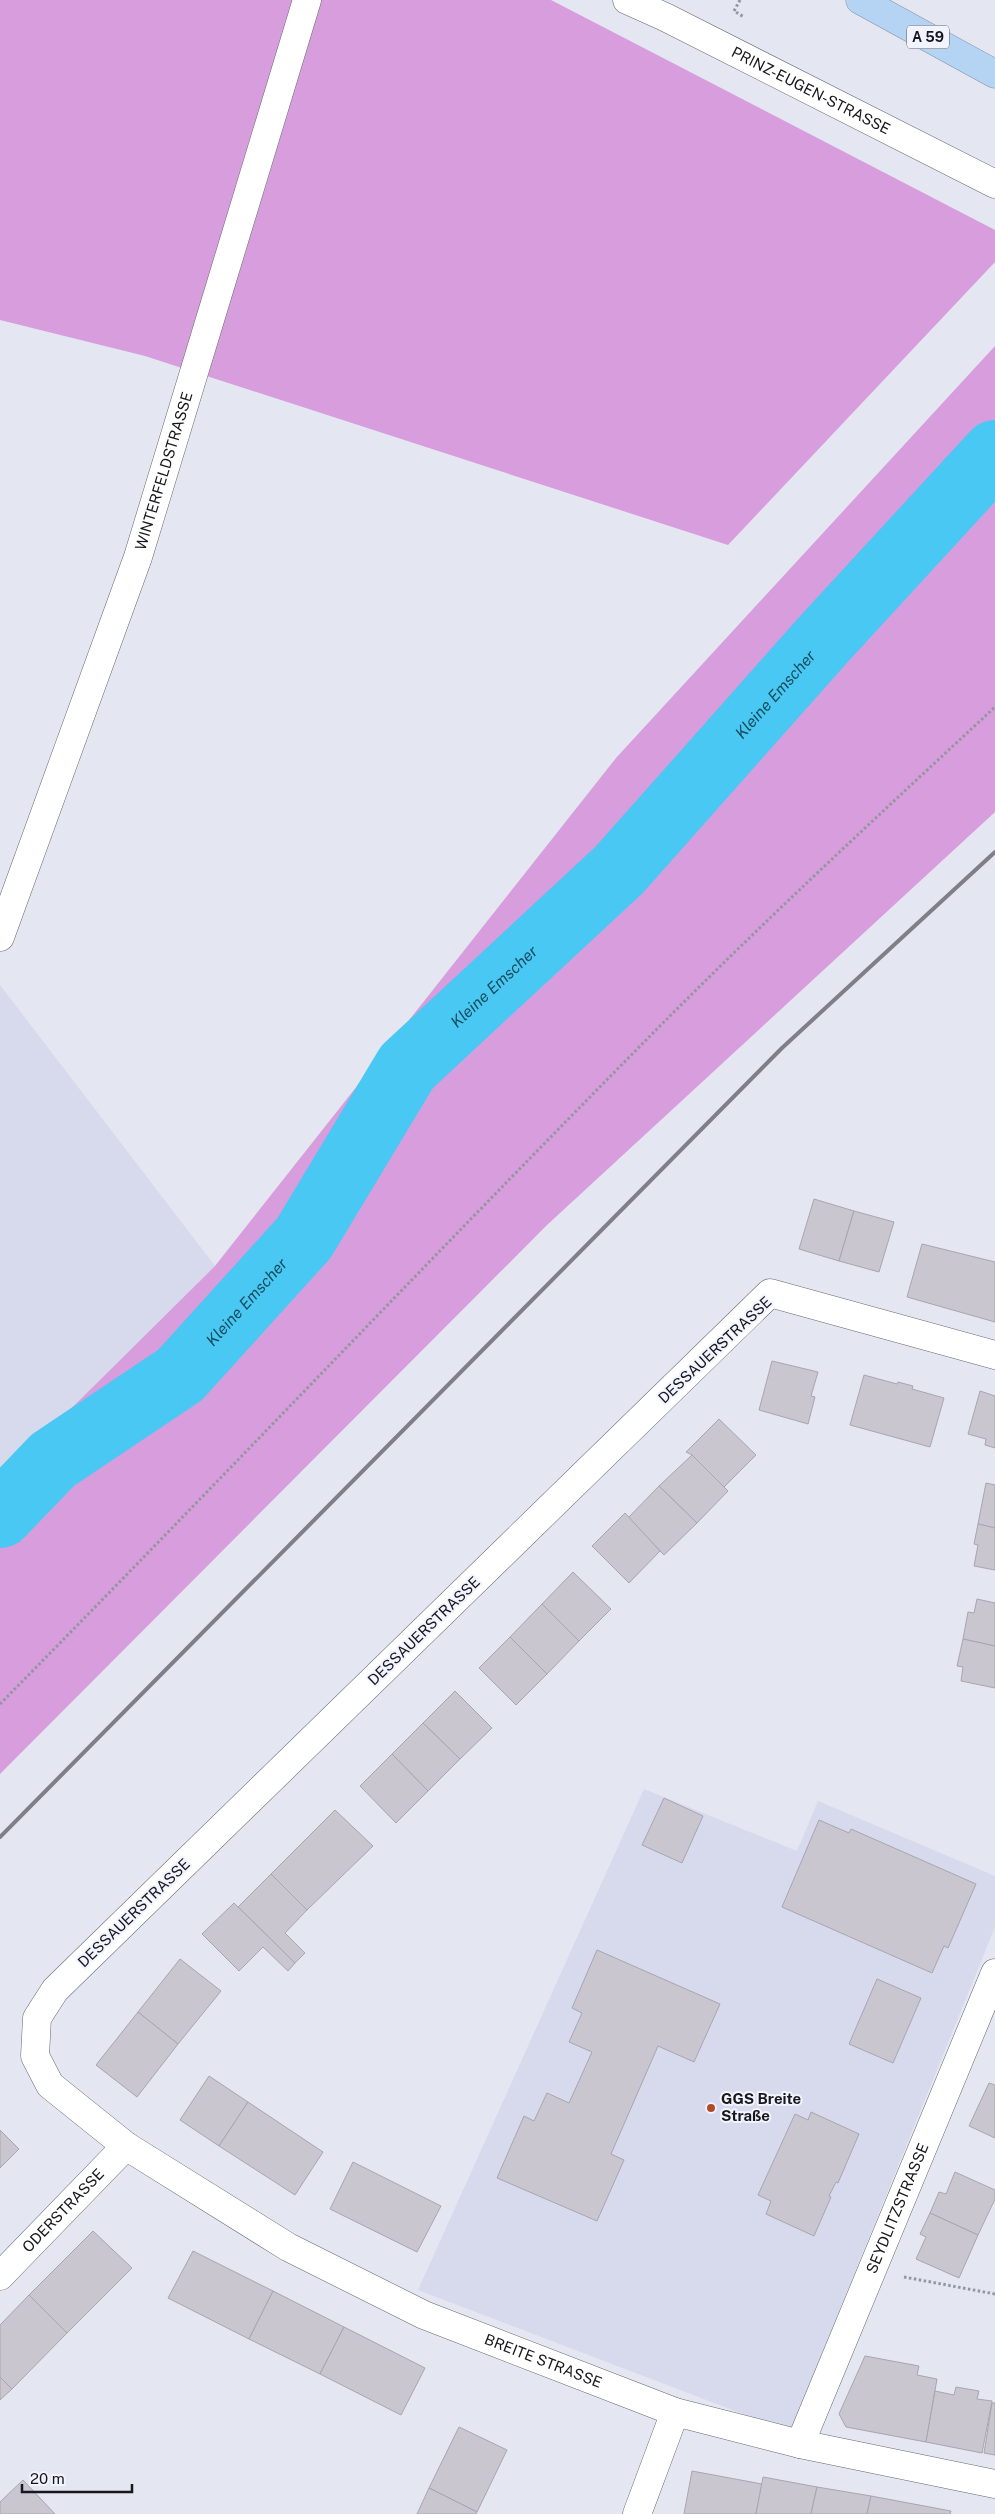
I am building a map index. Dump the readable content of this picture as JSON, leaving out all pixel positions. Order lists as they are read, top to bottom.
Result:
{
  "streets": {
    "highway": ["A 59"],
    "street": [
      "PRINZ-EUGEN-STRASSE",
      "WINTERFELDSTRASSE",
      "DESSAUERSTRASSE",
      "SEYDLITZSTRASSE",
      "ODERSTRASSE",
      "BREITE STRASSE"
    ]
  },
  "crossings": [
    ["DESSAUERSTRASSE", "ODERSTRASSE"],
    ["DESSAUERSTRASSE", "BREITE STRASSE"],
    ["SEYDLITZSTRASSE", "BREITE STRASSE"],
    ["ODERSTRASSE", "BREITE STRASSE"]
  ],
  "water": ["Kleine Emscher"],
  "places": ["GGS Breite Straße"],
  "scale_bar": "20 m"
}
